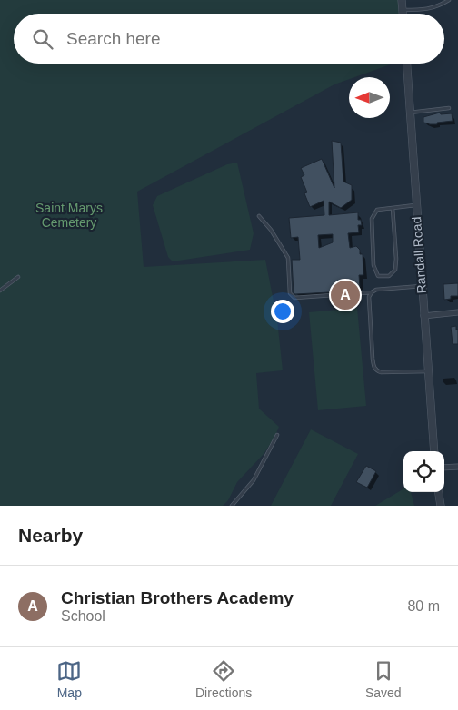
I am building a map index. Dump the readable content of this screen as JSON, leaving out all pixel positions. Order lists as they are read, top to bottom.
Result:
{
  "streets": {
    "street": ["Randall Road"]
  },
  "parks": ["Saint Marys Cemetery"],
  "north": "left",
  "page": {
    "search": "Search here",
    "pins": "A",
    "heading": "Nearby",
    "list": [
      {
        "mark": "A",
        "name": "Christian Brothers Academy",
        "note": "School",
        "value": "80 m"
      }
    ],
    "nav": ["Map", "Directions", "Saved"]
  }
}
